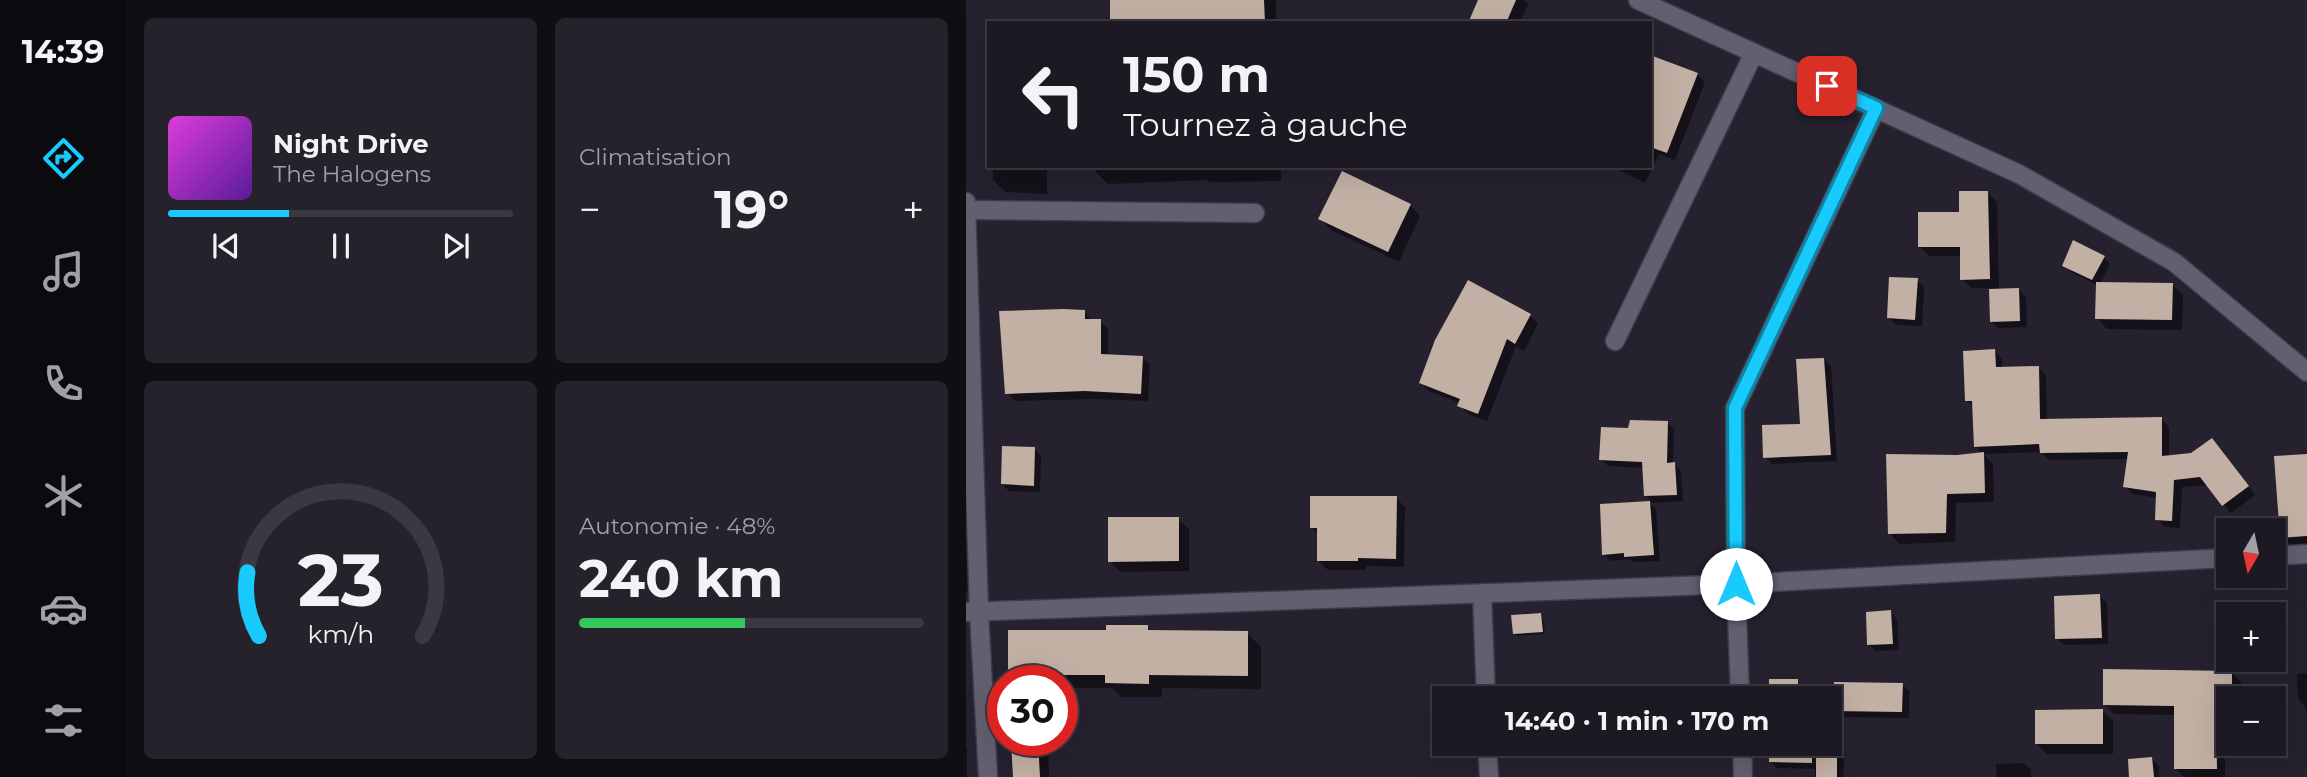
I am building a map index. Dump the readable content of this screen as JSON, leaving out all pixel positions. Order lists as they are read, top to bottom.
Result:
{
  "north": "bottom",
  "page": {
    "tabs": "14:39",
    "tile": [
      "Climatisation",
      ["Autonomie · 48%", "240 km"]
    ],
    "turn": ["150 m", "Tournez à gauche"],
    "song": ["Night Drive", "The Halogens"],
    "heat": ["−", "19°", "+"],
    "map_buttons": ["+", "−"],
    "limit": "30",
    "trip": "14:40 · 1 min · 170 m",
    "gauge": ["23", "km/h"]
  }
}
